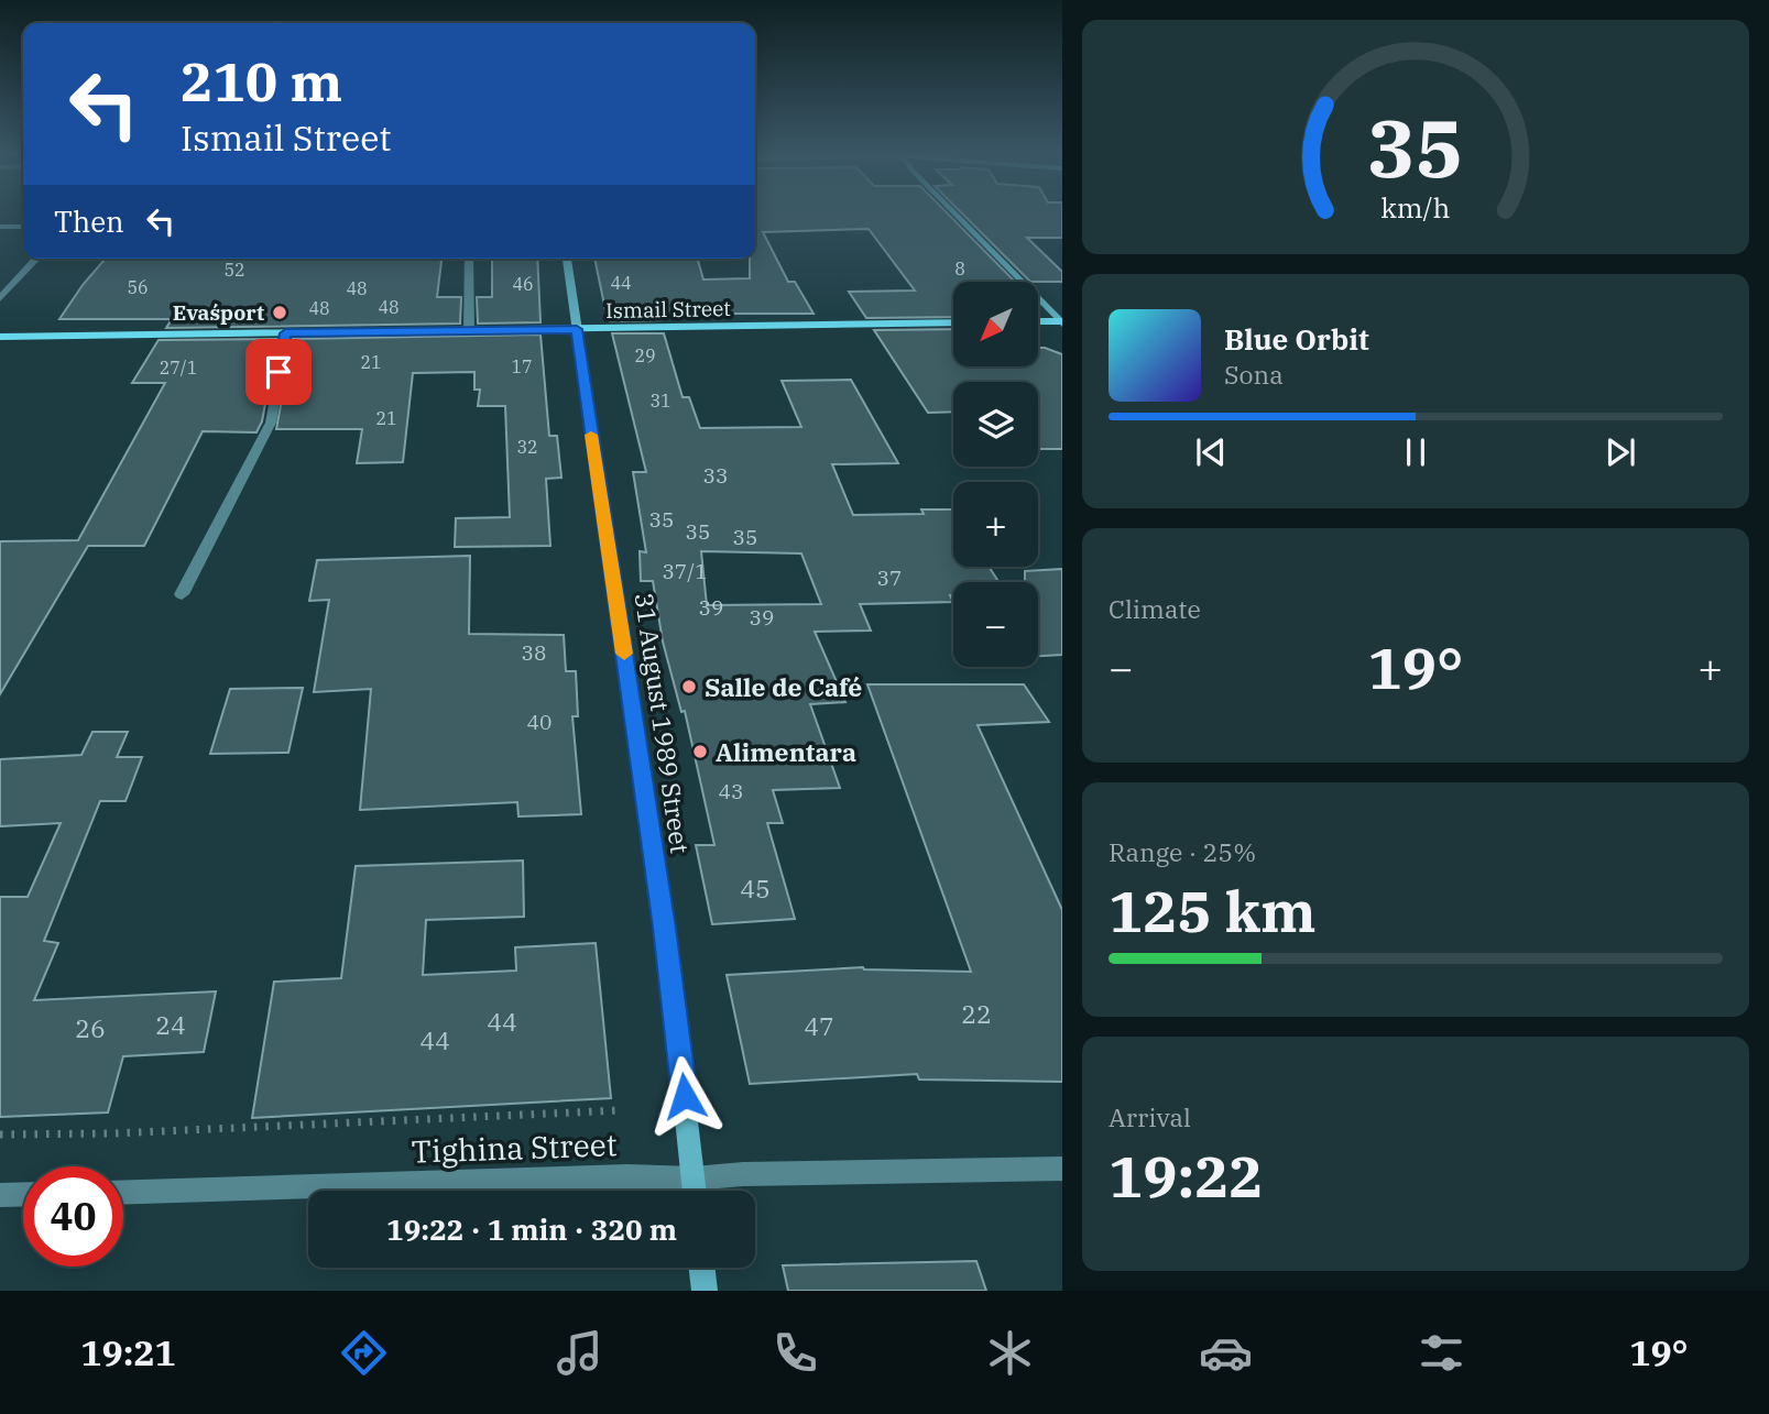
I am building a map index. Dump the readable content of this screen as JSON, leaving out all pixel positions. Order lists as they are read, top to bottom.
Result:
{
  "streets": {
    "main road": ["Ismail Street"],
    "street": ["31 August 1989 Street", "Tighina Street"]
  },
  "crossings": [
    ["Ismail Street", "31 August 1989 Street"],
    ["31 August 1989 Street", "Tighina Street"]
  ],
  "places": ["Evaśport", "Salle de Café", "Alimentara"],
  "house_numbers": [
    "8",
    "52",
    "44",
    "46",
    "56",
    "48",
    "48",
    "48",
    "29",
    "21",
    "17",
    "27/1",
    "31",
    "21",
    "32",
    "33",
    "35",
    "35",
    "35",
    "37/1",
    "37",
    "39",
    "39",
    "38",
    "40",
    "43",
    "45",
    "22",
    "44",
    "24",
    "47",
    "26",
    "44"
  ],
  "north": "bottom left",
  "page": {
    "turn": ["210 m", "Ismail Street"],
    "then": "Then",
    "map_buttons": ["+", "−"],
    "song": ["Blue Orbit", "Sona"],
    "tile": [
      "Climate",
      ["Range · 25%", "125 km"],
      ["Arrival", "19:22"]
    ],
    "heat": ["−", "19°", "+"],
    "limit": "40",
    "trip": "19:22 · 1 min · 320 m",
    "tabs": ["19:21", "19°"],
    "gauge": ["35", "km/h"]
  }
}
